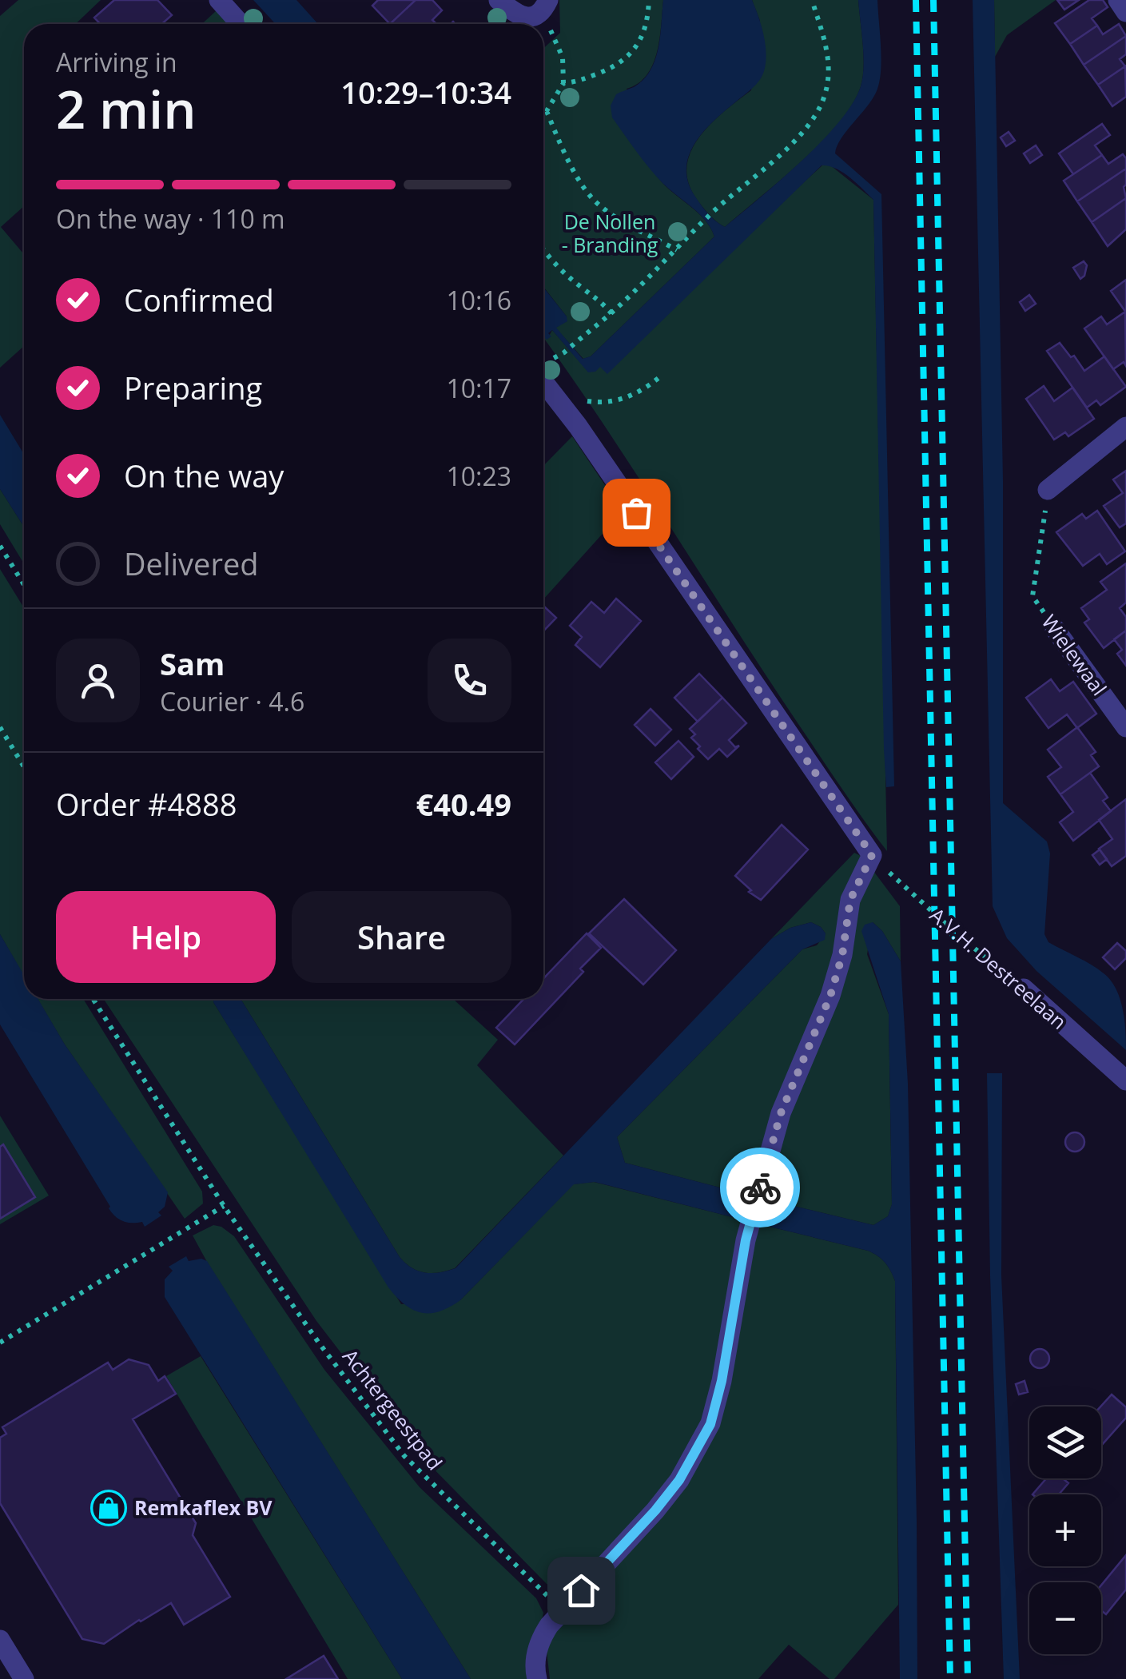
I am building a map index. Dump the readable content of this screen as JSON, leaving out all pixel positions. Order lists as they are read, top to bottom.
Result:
{
  "streets": {
    "street": ["Wielewaal", "A.V.H. Destreelaan"],
    "path": ["Achtergeestpad"]
  },
  "parks": ["De Nollen - Branding"],
  "places": {
    "shop": ["Remkaflex BV"]
  },
  "page": {
    "heading": ["2 min", "Arriving in", "10:29–10:34"],
    "panel": [
      "Sam",
      "Courier · 4.6",
      "Order #4888",
      "€40.49"
    ],
    "bar": "On the way · 110 m",
    "list": [
      ["Confirmed", "10:16"],
      ["Preparing", "10:17"],
      ["On the way", "10:23"],
      "Delivered"
    ],
    "buttons": ["Help", "Share"],
    "map_buttons": ["+", "−"]
  }
}
